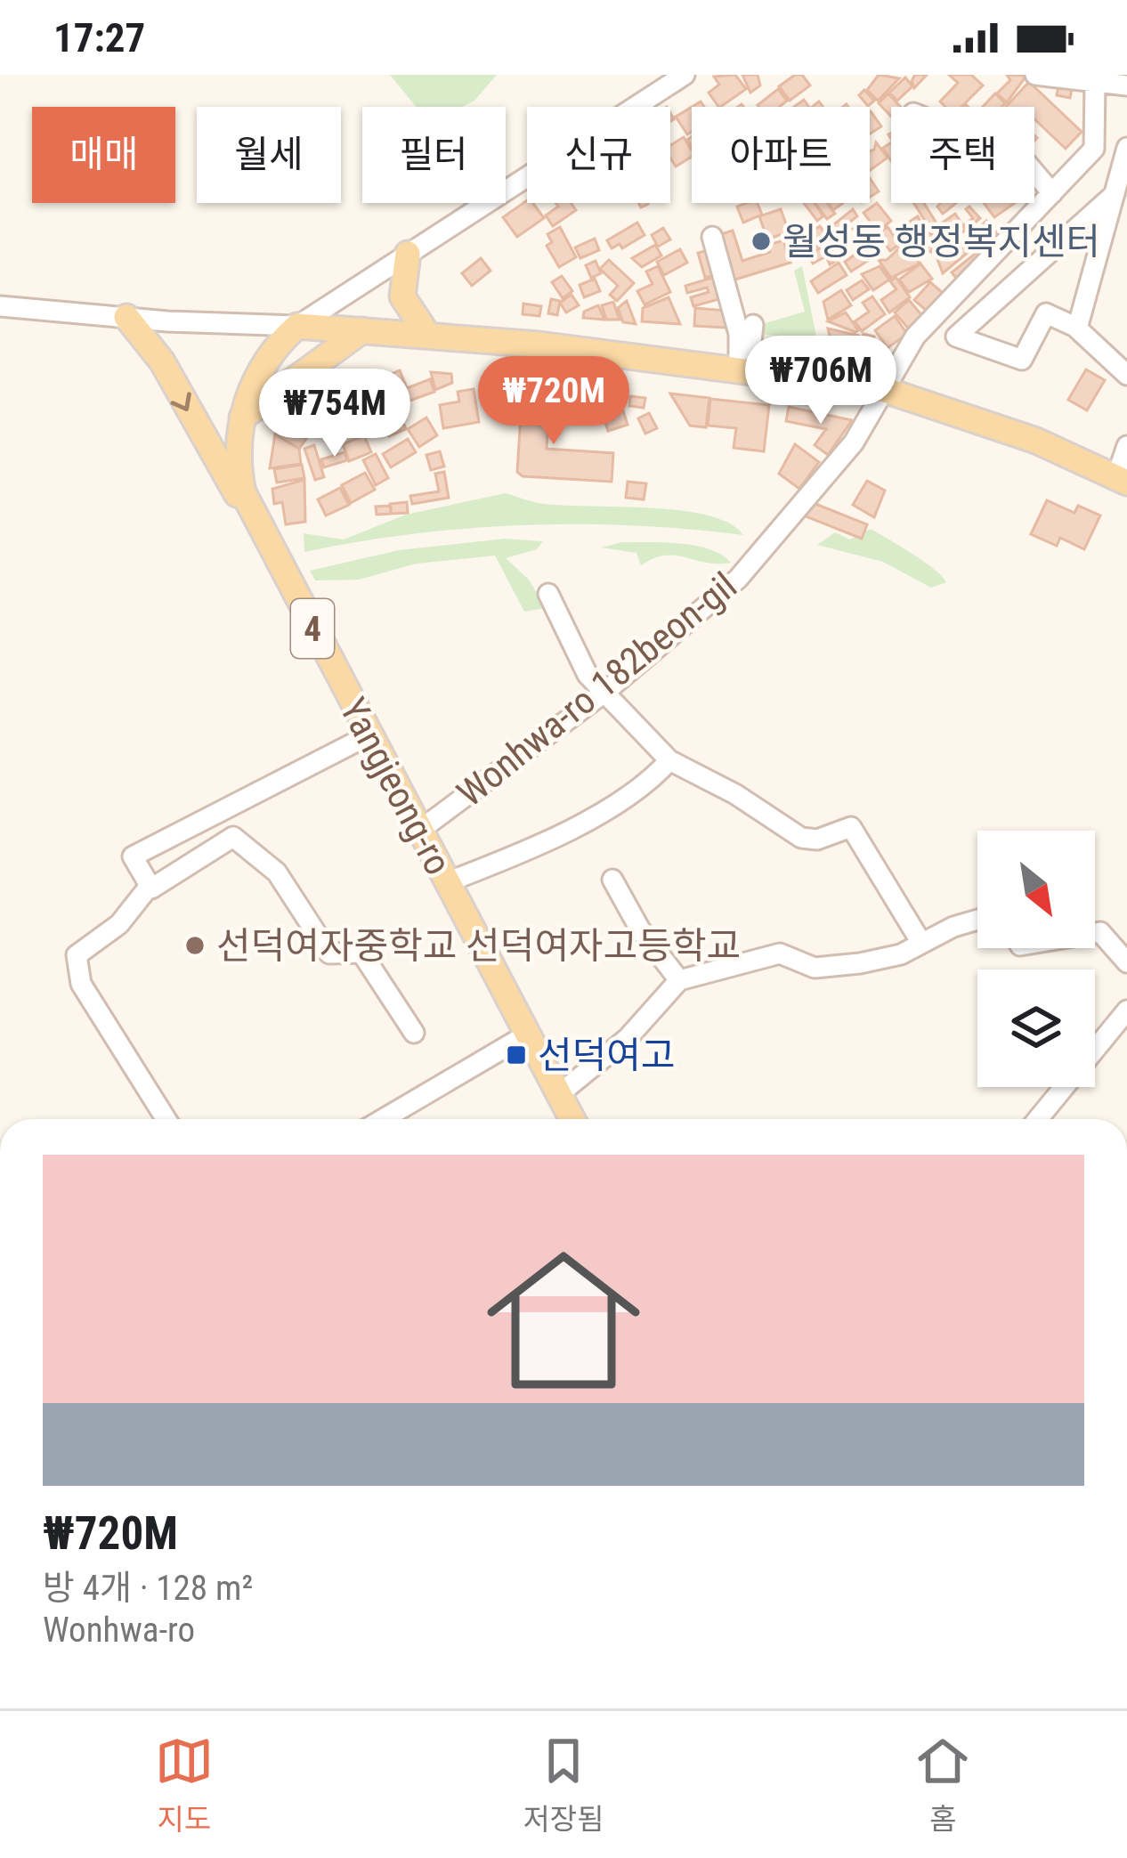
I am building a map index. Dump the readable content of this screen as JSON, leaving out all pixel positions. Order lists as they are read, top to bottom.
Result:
{
  "streets": {
    "main road": ["4", "Yangjeong-ro"],
    "street": ["Wonhwa-ro 182beon-gil"]
  },
  "crossings": [
    ["Wonhwa-ro 182beon-gil", "Yangjeong-ro"]
  ],
  "places": {
    "other": ["월성동 행정복지센터", "선덕여자중학교 선덕여자고등학교"],
    "transit": ["선덕여고"]
  },
  "north": "bottom right",
  "page": {
    "status": "17:27",
    "chip": [
      "매매",
      "월세",
      "필터",
      "신규",
      "아파트",
      "주택"
    ],
    "price": ["₩706M", "₩720M", "₩754M"],
    "list": [
      {
        "name": "₩720M",
        "note": "방 4개 · 128 m² · Wonhwa-ro"
      }
    ],
    "tabs": ["지도", "저장됨", "홈"]
  }
}
